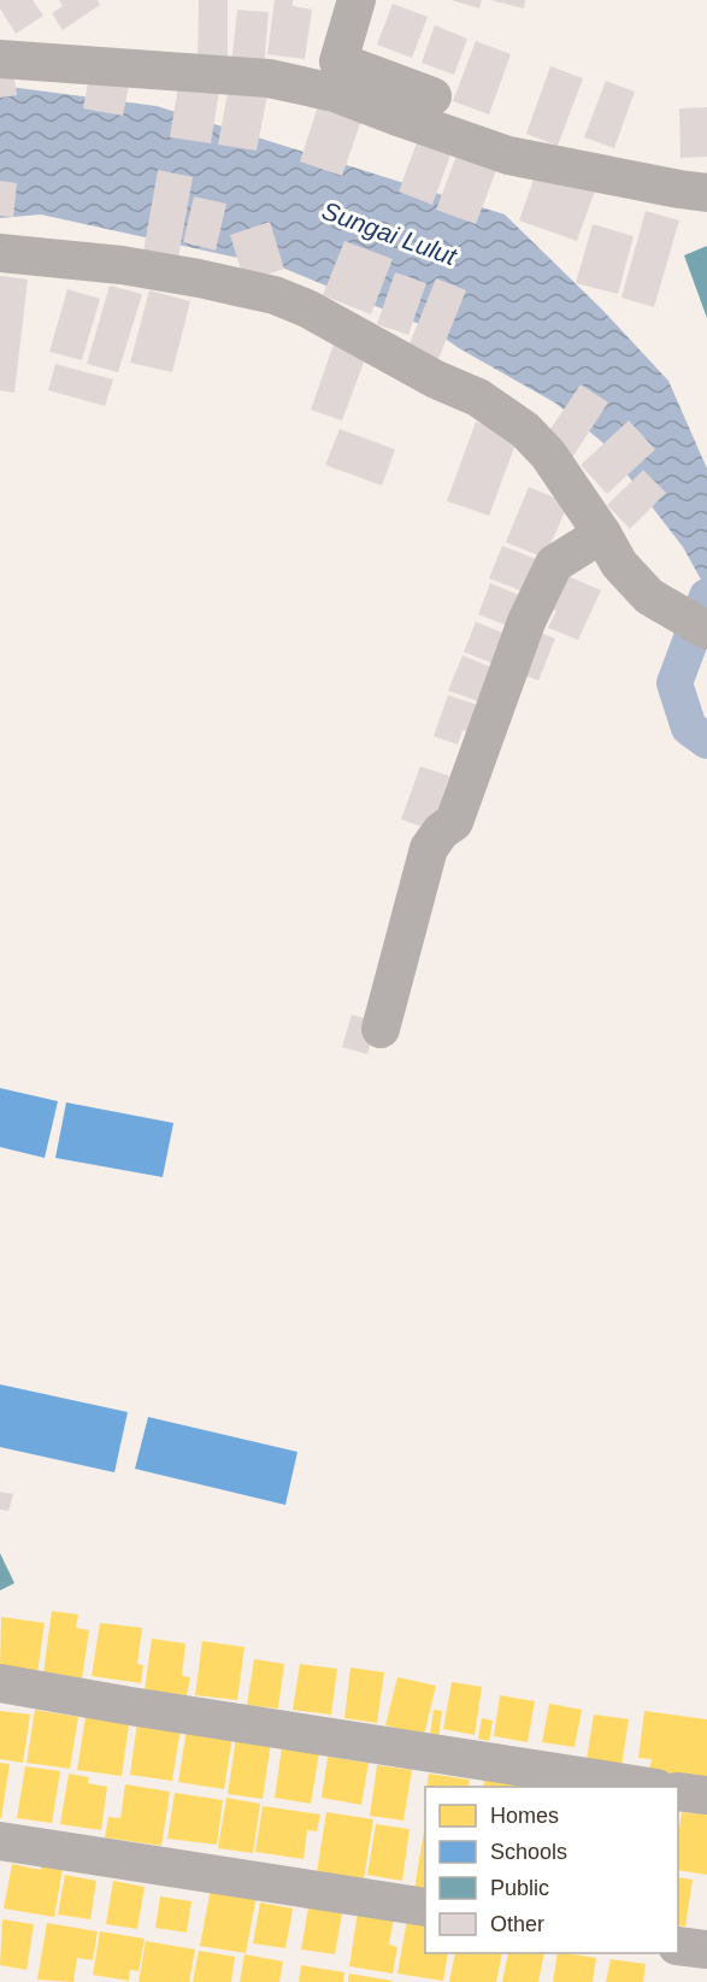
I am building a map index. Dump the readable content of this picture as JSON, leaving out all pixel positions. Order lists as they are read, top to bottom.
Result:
{
  "water": ["Sungai Lulut"],
  "legend": [
    "Homes",
    "Schools",
    "Public",
    "Other"
  ]
}
